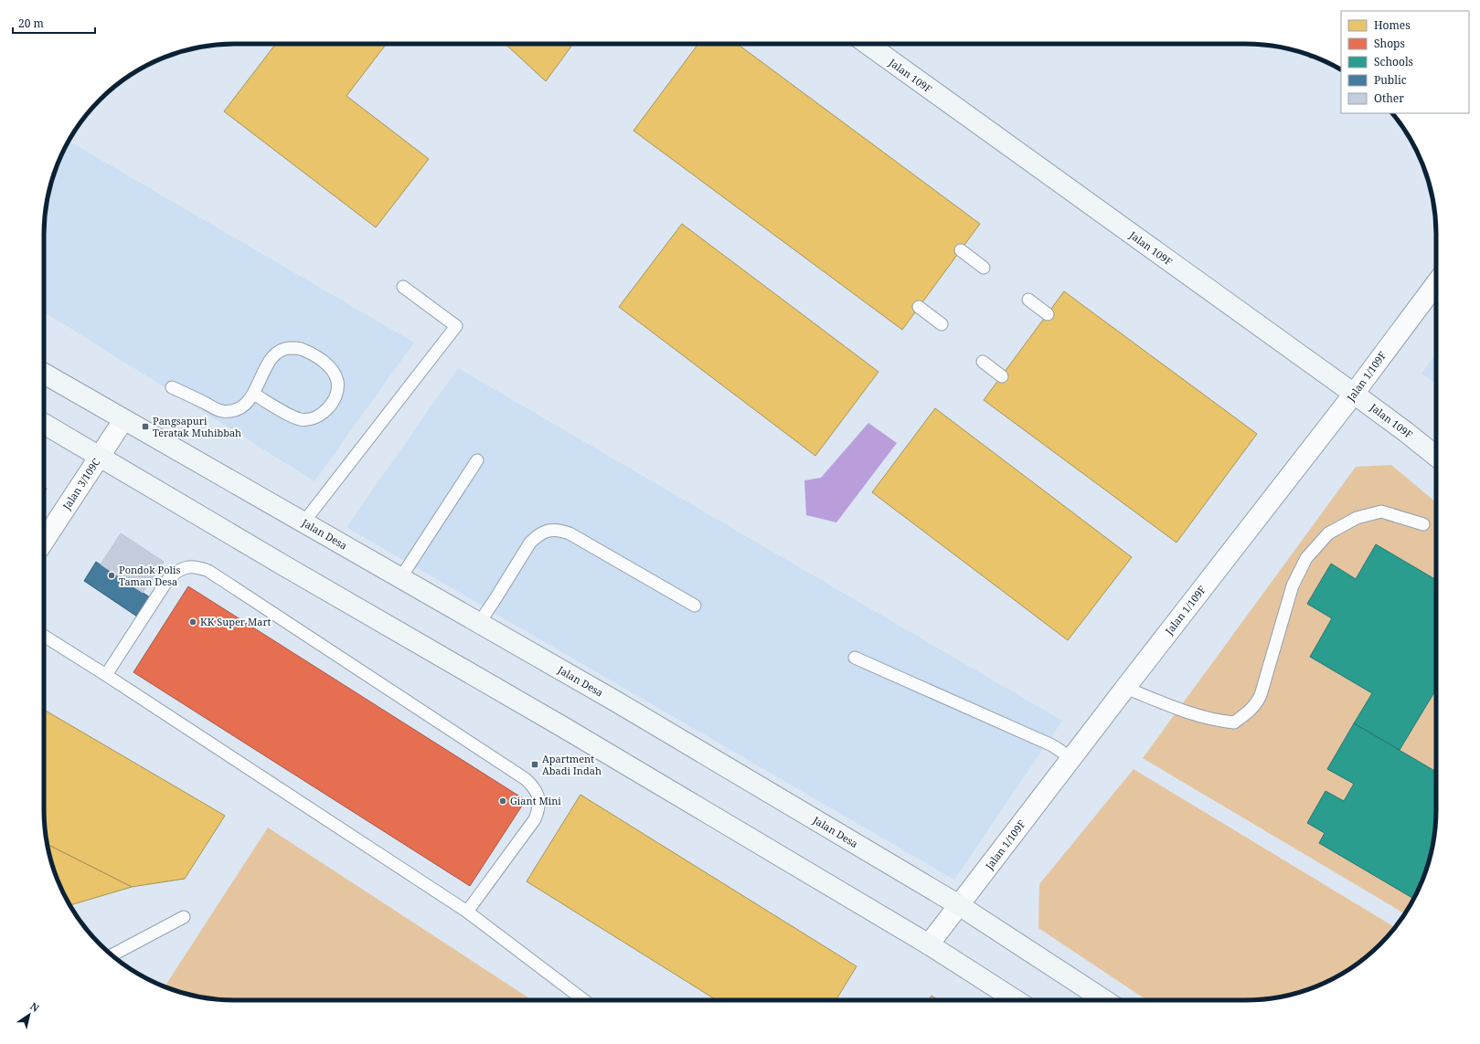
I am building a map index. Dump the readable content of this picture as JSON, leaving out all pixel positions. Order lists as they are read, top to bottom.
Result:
{
  "streets": {
    "main road": ["Jalan 109F", "Jalan Desa"],
    "street": ["Jalan 1/109F", "Jalan 3/109C"]
  },
  "crossings": [
    ["Jalan 109F", "Jalan 1/109F"],
    ["Jalan 1/109F", "Jalan Desa"],
    ["Jalan 3/109C", "Jalan Desa"]
  ],
  "places": {
    "transit": ["Pangsapuri Teratak Muhibbah", "Apartment Abadi Indah"],
    "other": ["Pondok Polis Taman Desa", "KK Super Mart", "Giant Mini"]
  },
  "legend": [
    "Homes",
    "Shops",
    "Schools",
    "Public",
    "Other"
  ],
  "scale_bar": "20 m",
  "north": "top right"
}
